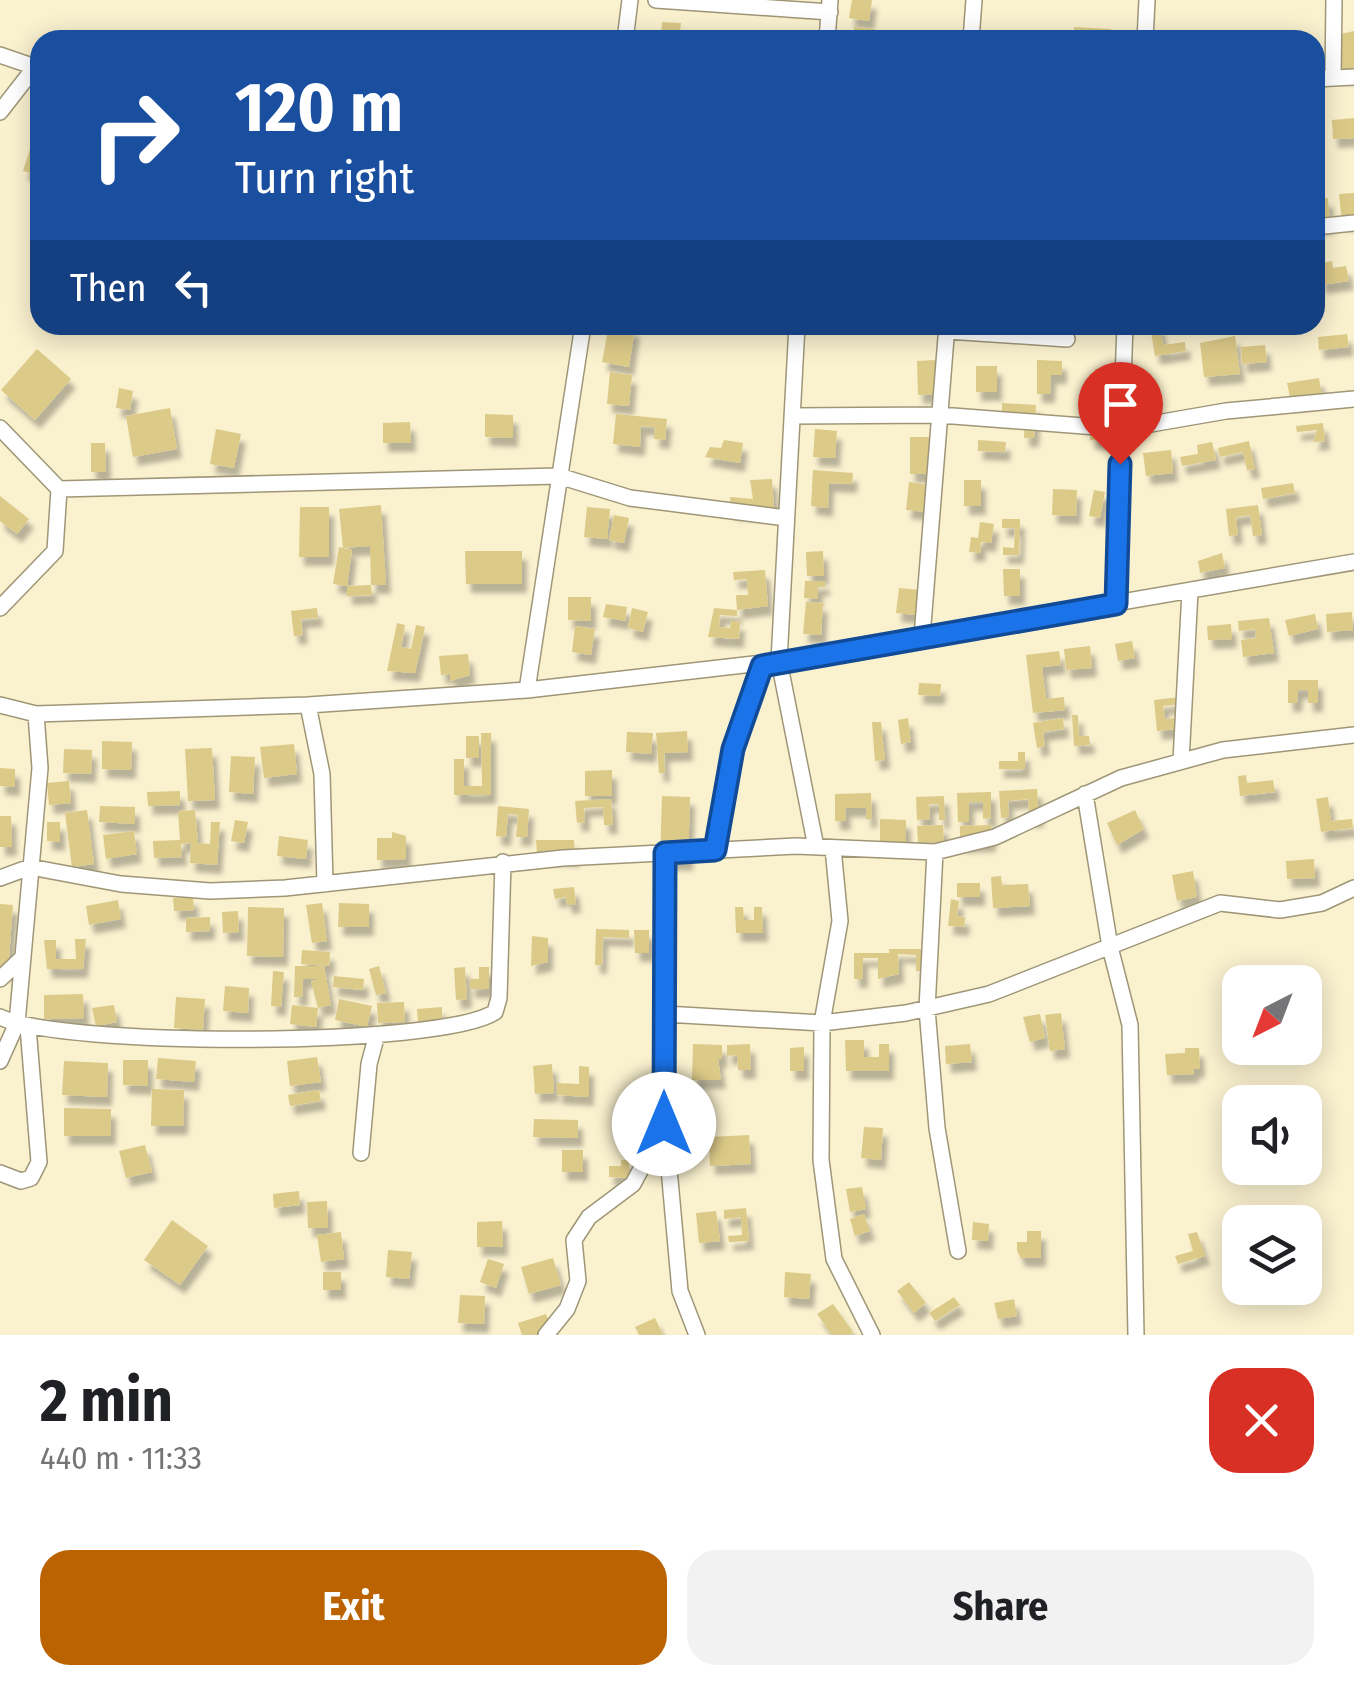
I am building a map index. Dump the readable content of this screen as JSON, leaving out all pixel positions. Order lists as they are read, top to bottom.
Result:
{
  "north": "bottom left",
  "page": {
    "turn": ["120 m", "Turn right"],
    "then": "Then",
    "heading": ["2 min", "440 m · 11:33"],
    "buttons": ["Exit", "Share"]
  }
}
